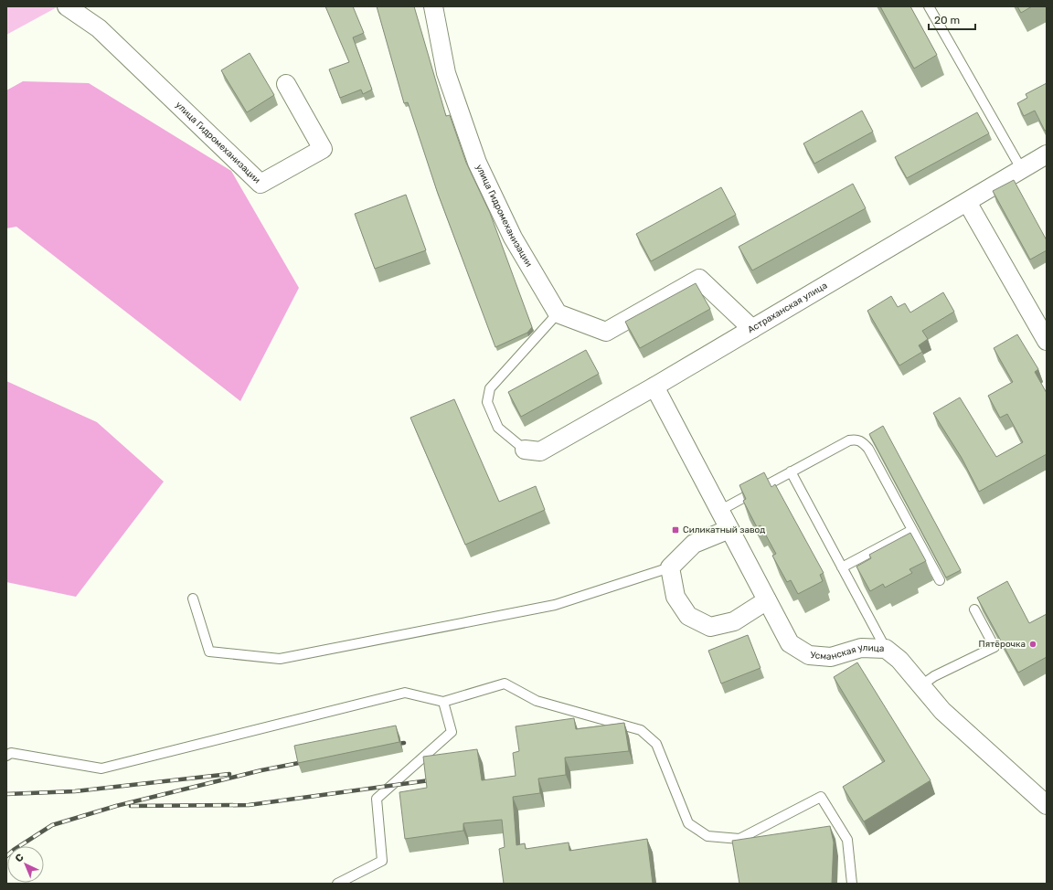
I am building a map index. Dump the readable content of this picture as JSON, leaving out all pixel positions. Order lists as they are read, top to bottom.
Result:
{
  "streets": {
    "street": ["улица Гидромеханизации", "Астраханская улица", "Усманская улица"]
  },
  "crossings": [
    ["Астраханская улица", "Усманская улица"]
  ],
  "places": {
    "transit": ["Силикатный завод"],
    "other": ["Пятёрочка"]
  },
  "scale_bar": "20 m",
  "north": "top left"
}
